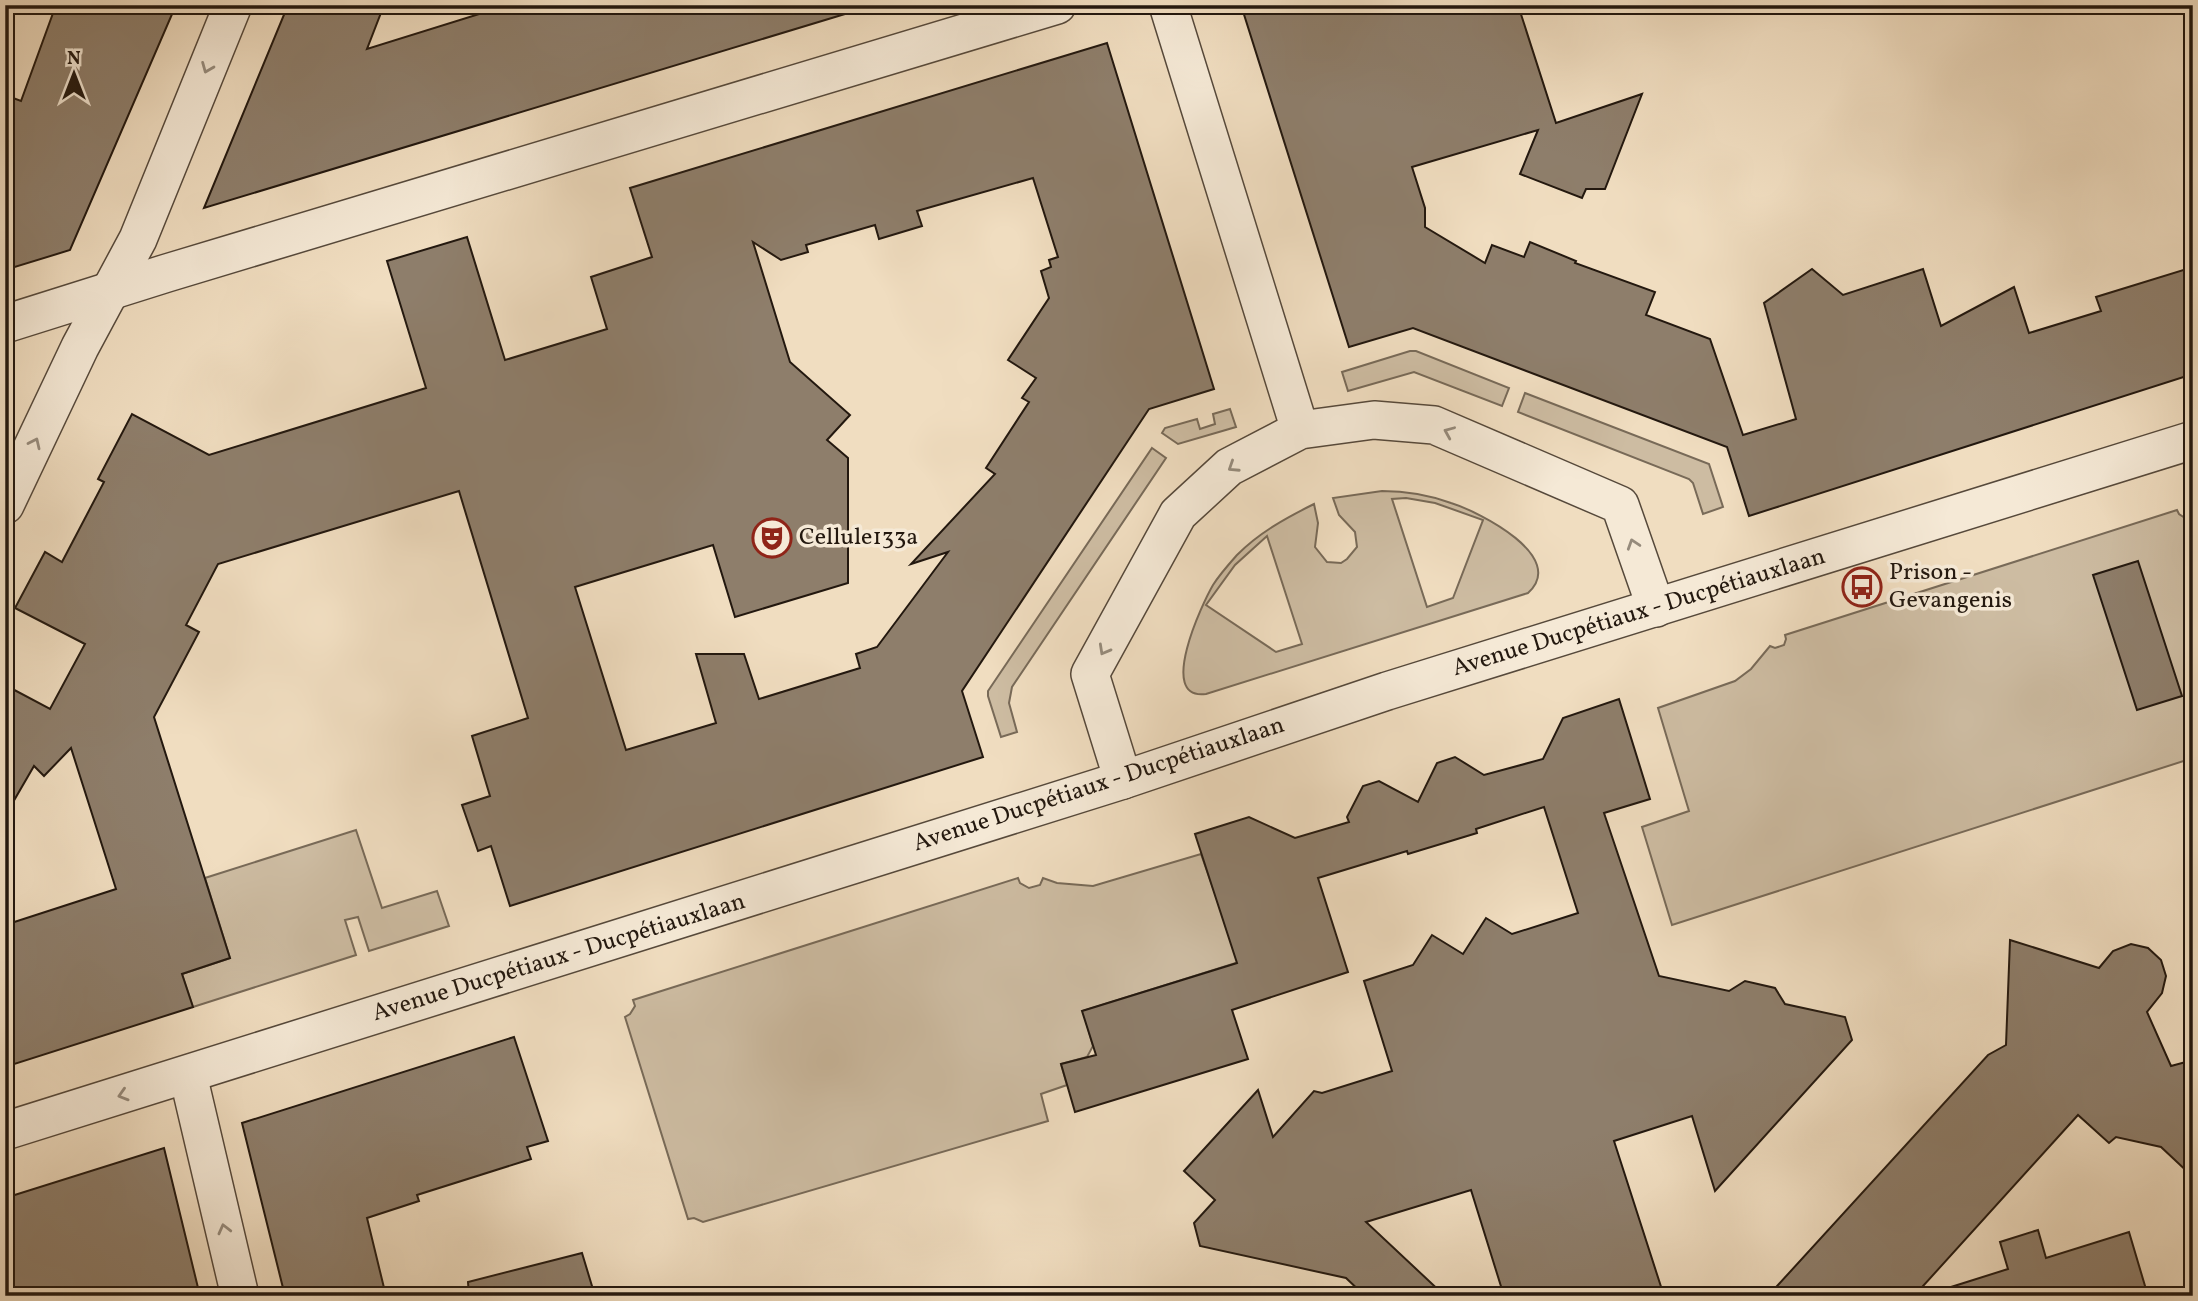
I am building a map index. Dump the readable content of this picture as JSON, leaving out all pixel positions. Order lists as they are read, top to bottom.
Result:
{
  "streets": {
    "street": ["Avenue Ducpétiaux - Ducpétiauxlaan"]
  },
  "places": {
    "theatre": ["Cellule133a"],
    "bus stop": ["Prison - Gevangenis"]
  },
  "north": "top"
}
